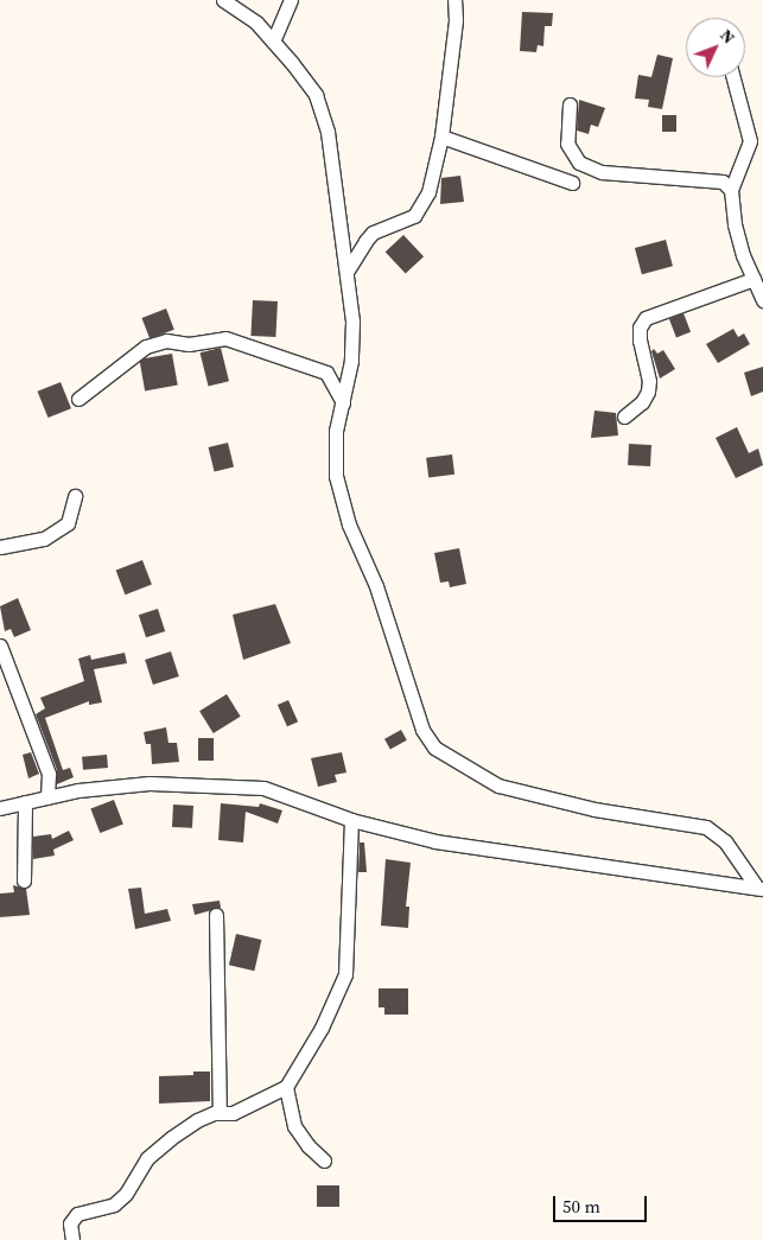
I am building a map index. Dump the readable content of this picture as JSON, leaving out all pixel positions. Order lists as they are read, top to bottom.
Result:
{
  "scale_bar": "50 m",
  "north": "top right"
}
